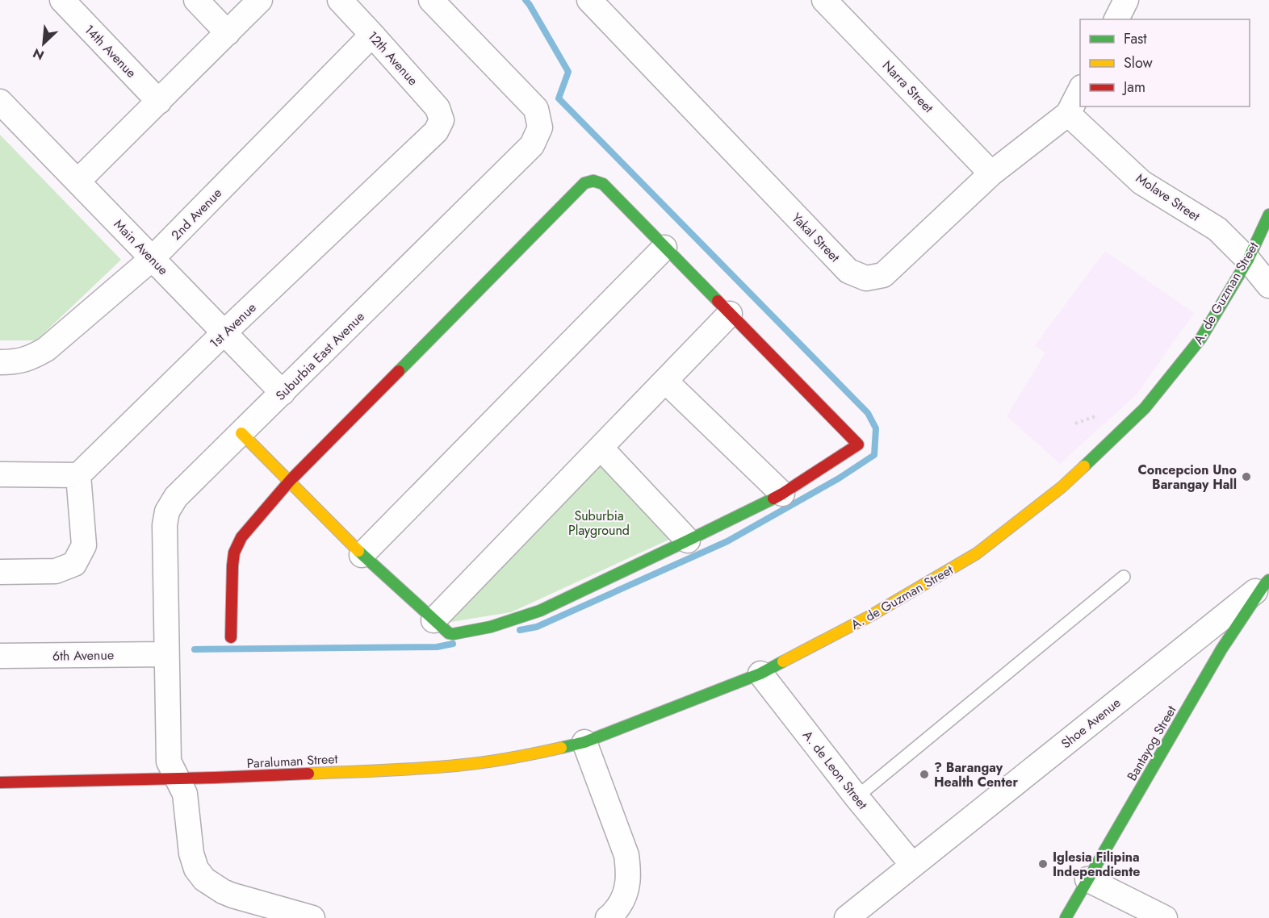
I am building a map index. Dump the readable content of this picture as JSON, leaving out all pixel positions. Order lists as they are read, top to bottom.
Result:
{
  "streets": {
    "street": [
      "14th Avenue",
      "12th Avenue",
      "Narra Street",
      "Molave Street",
      "2nd Avenue",
      "Yakal Street",
      "Main Avenue",
      "A. de Guzman Street",
      "1st Avenue",
      "Suburbia East Avenue",
      "6th Avenue",
      "Shoe Avenue",
      "Bantayog Street",
      "Paraluman Street",
      "A. de Leon Street"
    ]
  },
  "crossings": [
    ["12th Avenue", "2nd Avenue"],
    ["12th Avenue", "1st Avenue"],
    ["Narra Street", "Yakal Street"],
    ["Molave Street", "Yakal Street"],
    ["Molave Street", "A. de Guzman Street"],
    ["2nd Avenue", "Main Avenue"],
    ["Main Avenue", "1st Avenue"],
    ["Main Avenue", "Suburbia East Avenue"],
    ["A. de Guzman Street", "Paraluman Street"],
    ["A. de Guzman Street", "A. de Leon Street"],
    ["Suburbia East Avenue", "6th Avenue"],
    ["Suburbia East Avenue", "Paraluman Street"],
    ["Shoe Avenue", "Bantayog Street"],
    ["Shoe Avenue", "A. de Leon Street"]
  ],
  "parks": ["Suburbia Playground"],
  "places": ["Concepcion Uno Barangay Hall", "? Barangay Health Center", "Iglesia Filipina Independiente"],
  "legend": ["Fast", "Slow", "Jam"],
  "north": "bottom left"
}
